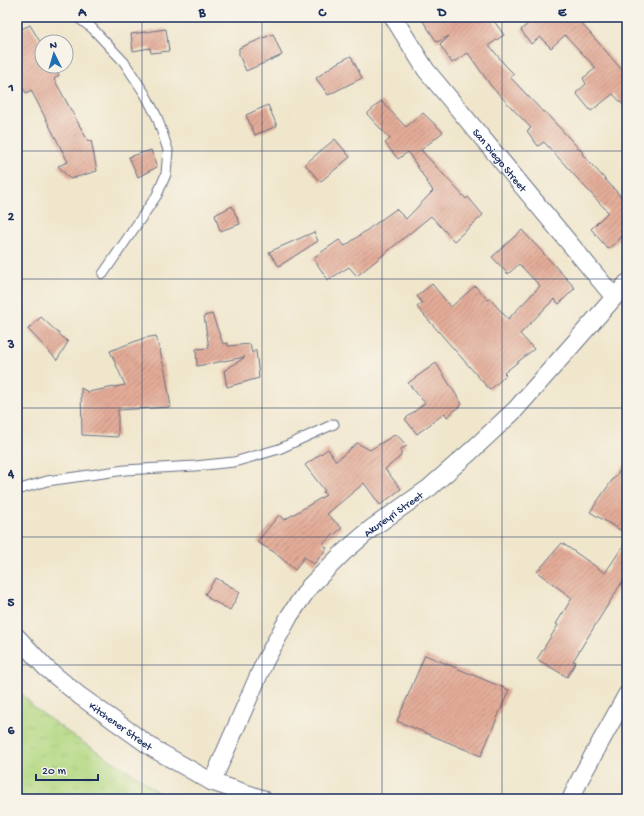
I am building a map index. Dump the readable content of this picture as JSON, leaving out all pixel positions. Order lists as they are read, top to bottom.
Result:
{
  "streets": {
    "street": ["San Diego Street", "Akureyri Street", "Kitchener Street"]
  },
  "crossings": [
    ["San Diego Street", "Akureyri Street"],
    ["Akureyri Street", "Kitchener Street"]
  ],
  "scale_bar": "20 m",
  "north": "top",
  "grid": {
    "columns": [
      "A",
      "B",
      "C",
      "D",
      "E"
    ],
    "rows": [
      "1",
      "2",
      "3",
      "4",
      "5",
      "6"
    ]
  }
}
